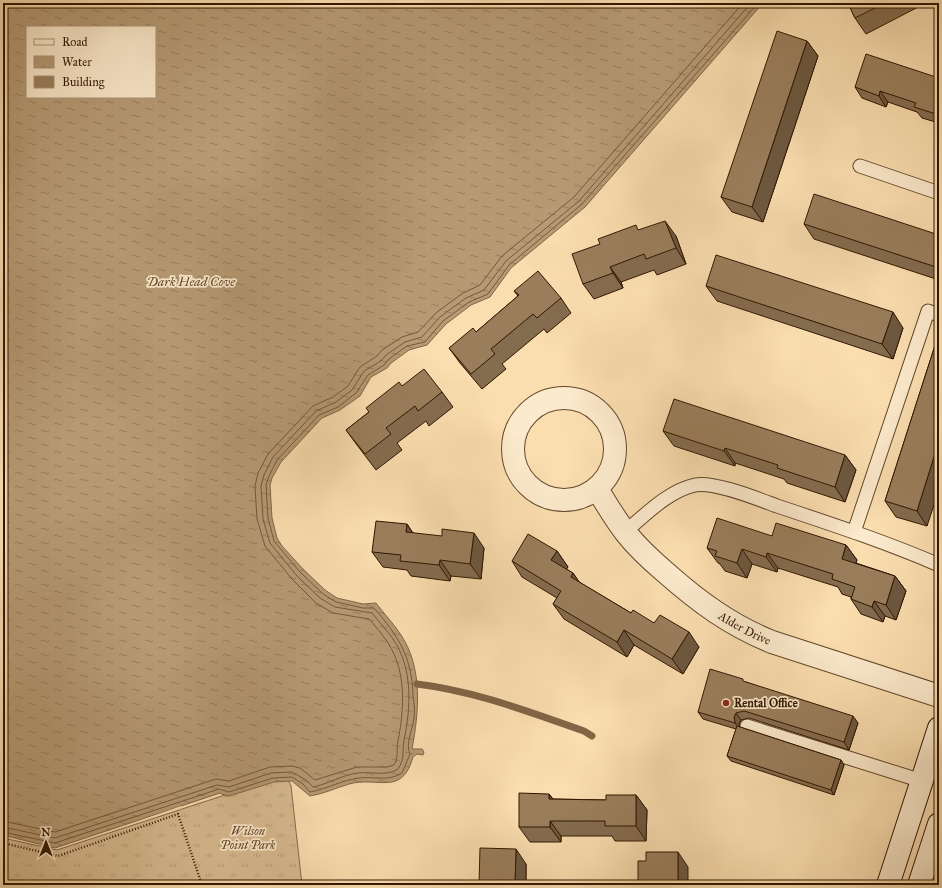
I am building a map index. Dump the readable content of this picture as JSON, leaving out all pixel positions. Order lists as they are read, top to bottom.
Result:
{
  "streets": {
    "street": ["Alder Drive"]
  },
  "water": ["Dark Head Cove"],
  "parks": ["Wilson Point Park"],
  "places": ["Rental Office"],
  "legend": ["Road", "Water", "Building"],
  "north": "top"
}
